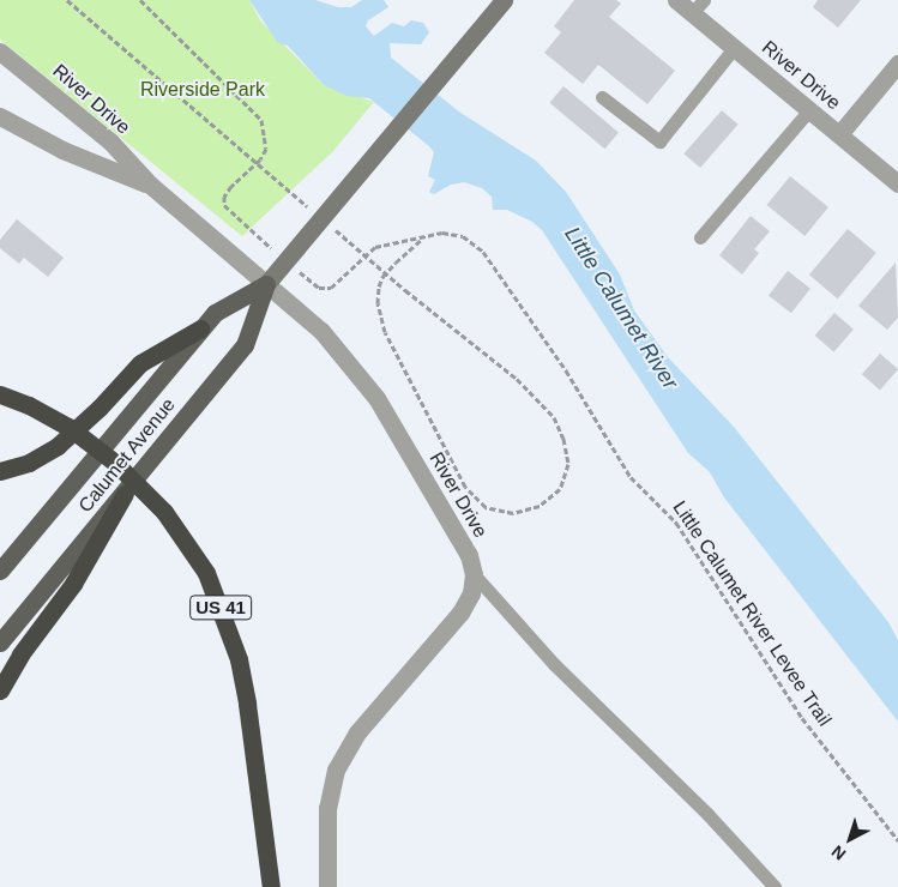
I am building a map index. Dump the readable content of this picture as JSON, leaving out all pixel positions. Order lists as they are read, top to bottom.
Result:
{
  "streets": {
    "highway": ["US 41"],
    "main road": ["Calumet Avenue"],
    "street": ["River Drive"],
    "path": ["Little Calumet River Levee Trail"]
  },
  "crossings": [
    ["River Drive", "Calumet Avenue"]
  ],
  "water": ["Little Calumet River"],
  "parks": ["Riverside Park"],
  "north": "bottom left"
}
